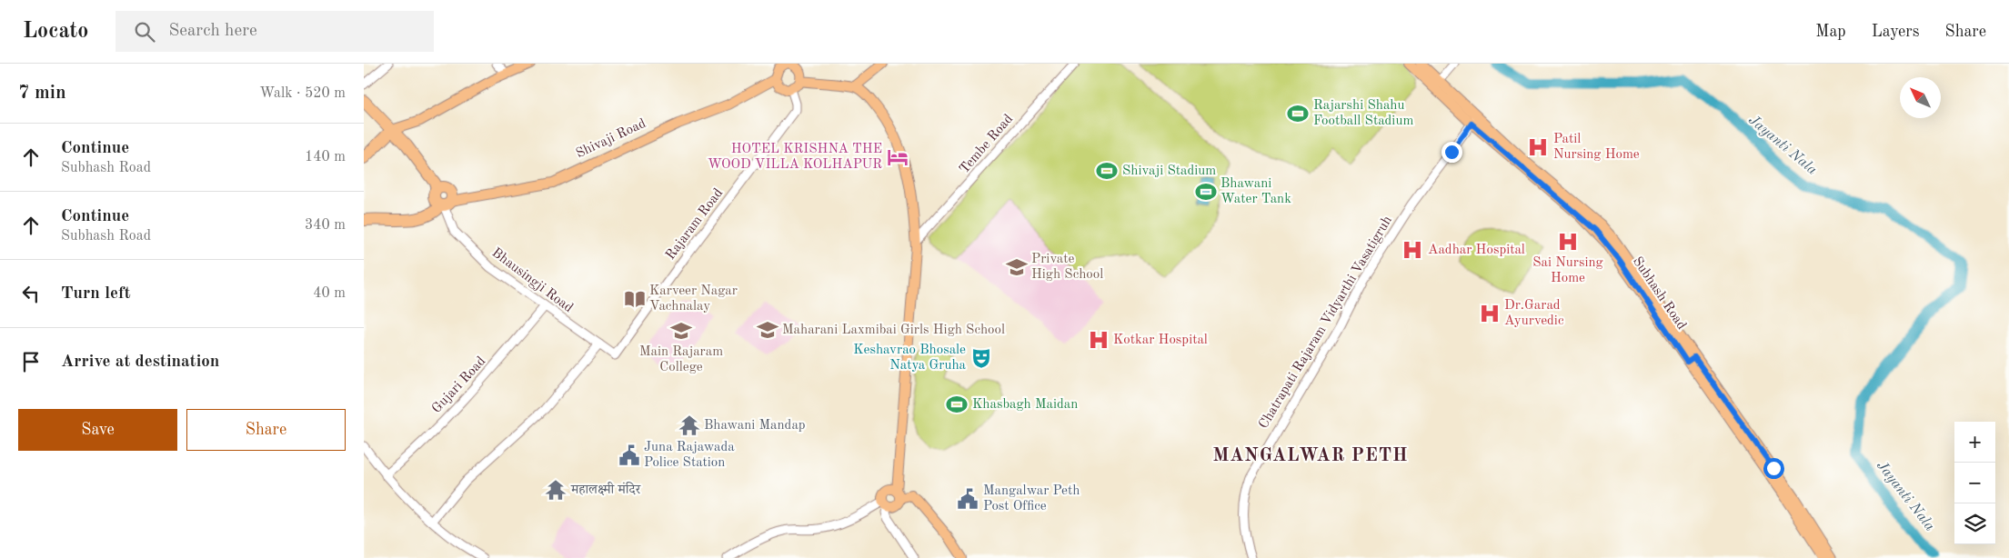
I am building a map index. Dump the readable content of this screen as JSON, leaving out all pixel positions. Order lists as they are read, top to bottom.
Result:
{
  "streets": {
    "main road": ["Shivaji Road", "Subhash Road"],
    "street": [
      "Tembe Road",
      "Rajaram Road",
      "Bhausingji Road",
      "Chatrapati Rajaram Vidyarthi Vasatigruh",
      "Gujari Road"
    ]
  },
  "crossings": [
    ["Shivaji Road", "Bhausingji Road"],
    ["Rajaram Road", "Bhausingji Road"],
    ["Bhausingji Road", "Gujari Road"],
    ["Subhash Road", "Chatrapati Rajaram Vidyarthi Vasatigruh"]
  ],
  "districts": ["MANGALWAR PETH"],
  "water": ["Jayanti Nala"],
  "places": {
    "sports": [
      "Rajarshi Shahu Football Stadium",
      "Shivaji Stadium",
      "Bhawani Water Tank",
      "Khasbagh Maidan"
    ],
    "hospital": [
      "Patil Nursing Home",
      "Sai Nursing Home",
      "Aadhar Hospital",
      "Dr.Garad Ayurvedic",
      "Kotkar Hospital"
    ],
    "hotel": ["HOTEL KRISHNA THE WOOD VILLA KOLHAPUR"],
    "school or university": ["Private High School", "Maharani Laxmibai Girls High School", "Main Rajaram College"],
    "library": ["Karveer Nagar Vachnalay"],
    "theatre": ["Keshavrao Bhosale Natya Gruha"],
    "temple": ["Bhawani Mandap", "महालक्ष्मी मंदिर"],
    "public building": ["Juna Rajawada Police Station", "Mangalwar Peth Post Office"]
  },
  "north": "top left",
  "page": {
    "header": "Locato",
    "search": "Search here",
    "nav": ["Map", "Layers", "Share"],
    "heading": ["7 min", "Walk · 520 m"],
    "list": [
      ["Continue", "Subhash Road", "140 m"],
      ["Continue", "Subhash Road", "340 m"],
      ["Turn left", "40 m"],
      "Arrive at destination"
    ],
    "buttons": ["Save", "Share"],
    "map_buttons": ["+", "−"]
  }
}
